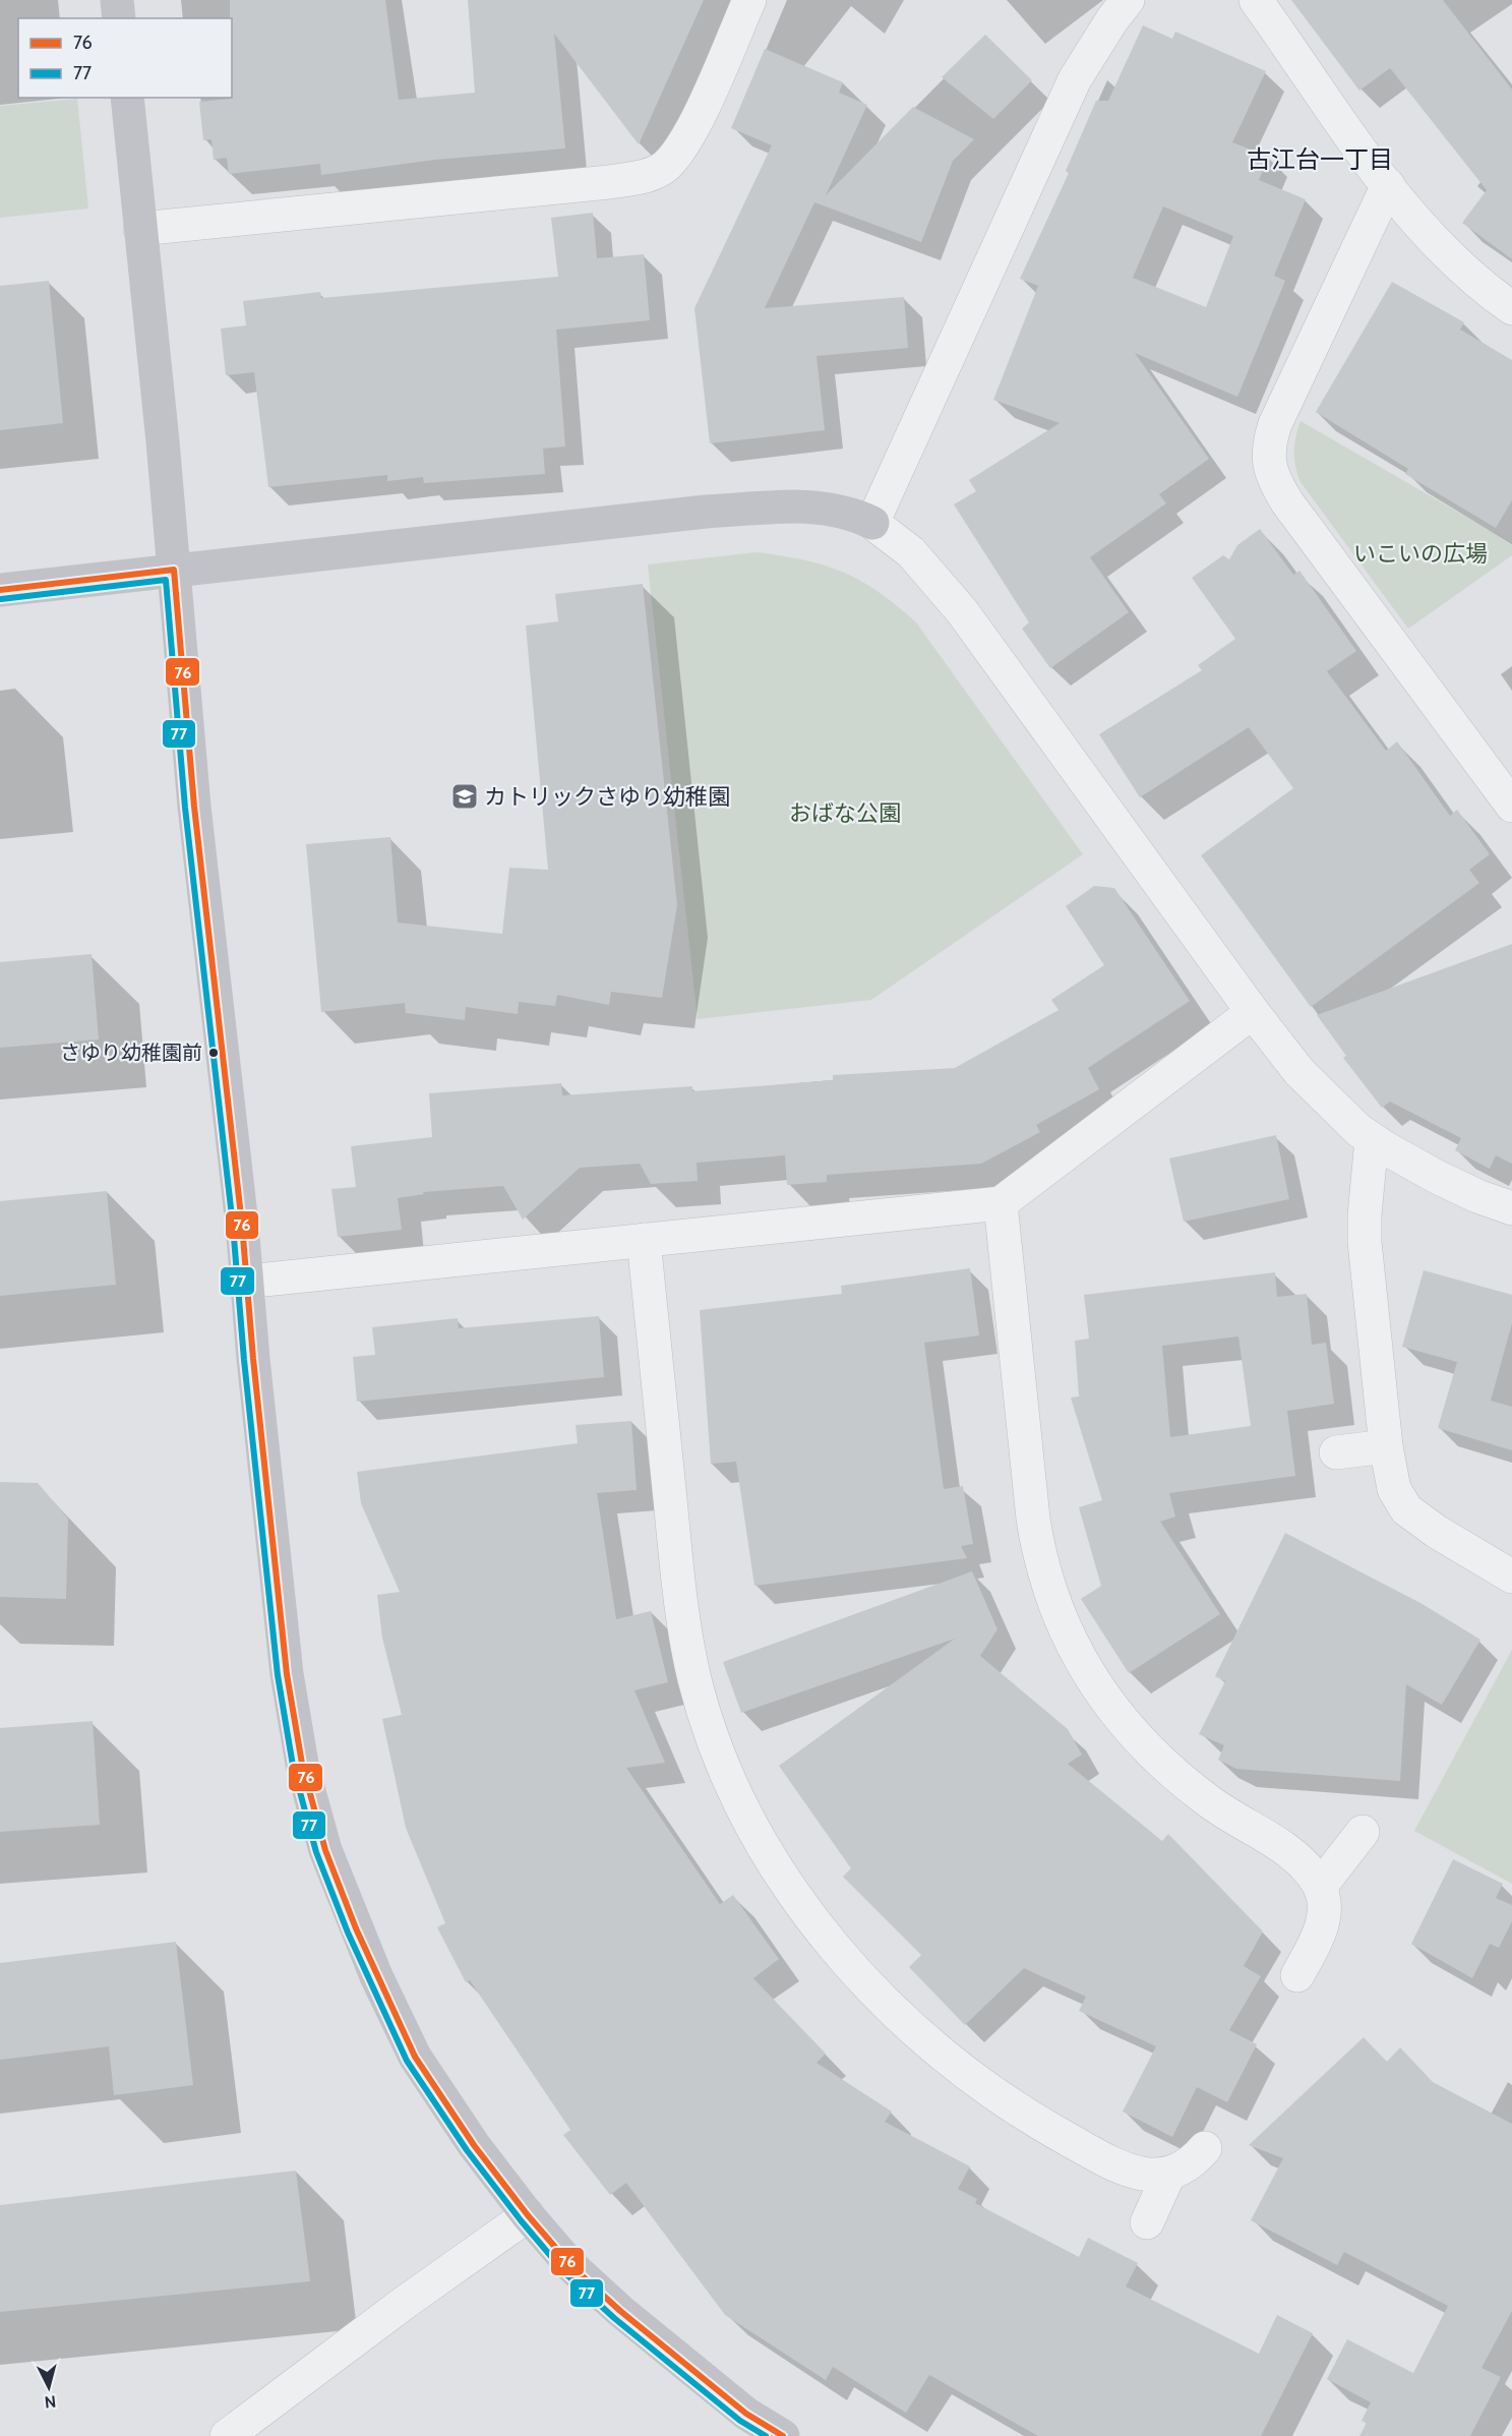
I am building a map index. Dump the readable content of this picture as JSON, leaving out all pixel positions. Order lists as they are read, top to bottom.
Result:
{
  "districts": ["古江台一丁目"],
  "parks": ["いこいの広場", "おばな公園"],
  "places": {
    "school or university": ["カトリックさゆり幼稚園"],
    "other": ["さゆり幼稚園前"]
  },
  "lines": ["transit line 76", "transit line 77"],
  "legend": ["76", "77"],
  "north": "bottom"
}
